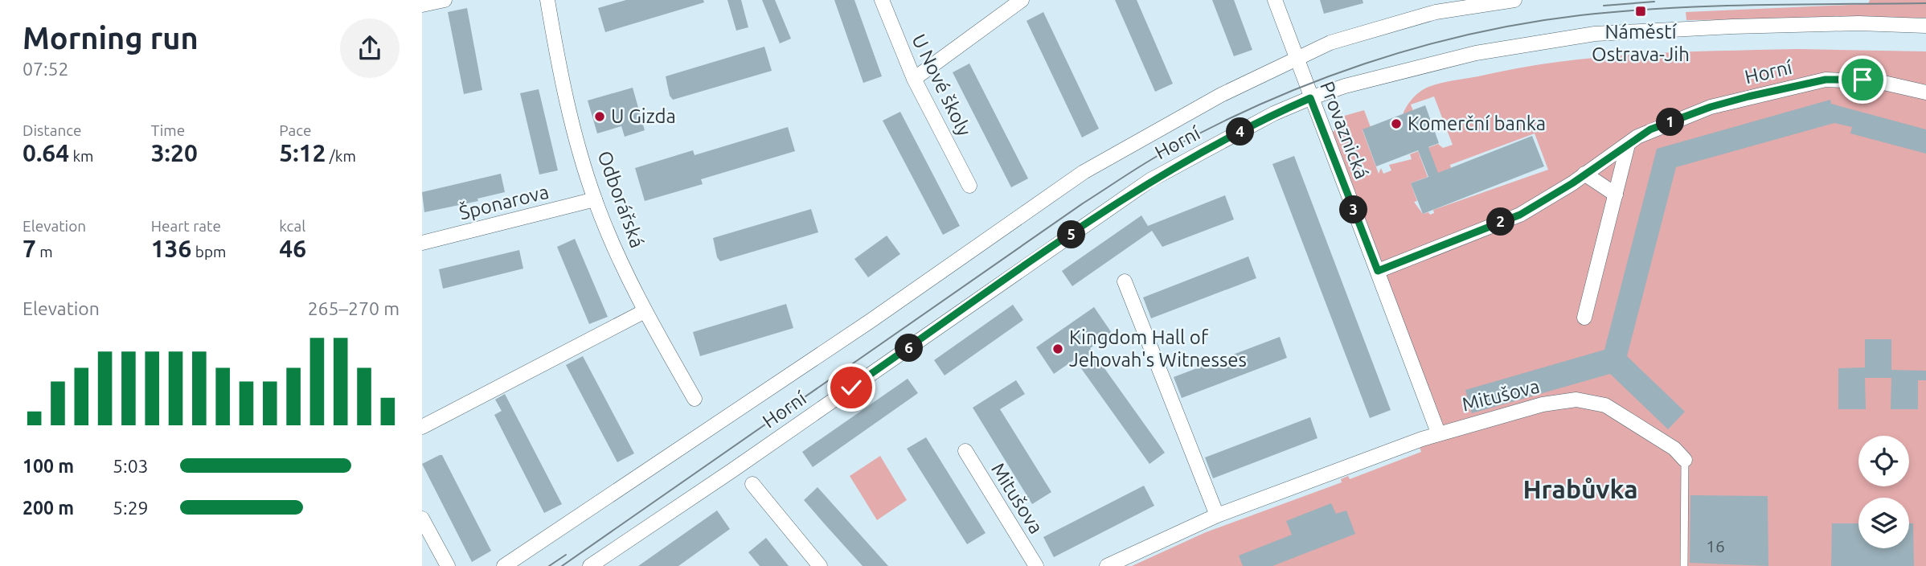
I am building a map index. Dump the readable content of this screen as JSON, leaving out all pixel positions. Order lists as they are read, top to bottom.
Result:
{
  "streets": {
    "street": [
      "Horní",
      "U Nové školy",
      "Provaznická",
      "Odborářská",
      "Šponarova",
      "Mitušova"
    ]
  },
  "crossings": [
    ["Horní", "Provaznická"],
    ["Provaznická", "Mitušova"],
    ["Odborářská", "Šponarova"]
  ],
  "districts": ["Hrabůvka"],
  "places": {
    "transit": ["Náměstí Ostrava-Jih"],
    "other": ["U Gizda", "Komerční banka", "Kingdom Hall of Jehovah's Witnesses"]
  },
  "house_numbers": ["16"],
  "page": {
    "heading": ["Morning run", "07:52"],
    "stats": [
      ["Distance", "0.64 km"],
      ["Time", "3:20"],
      ["Pace", "5:12 /km"],
      ["Elevation", "7 m"],
      ["Heart rate", "136 bpm"],
      ["kcal", "46"]
    ],
    "pins": [
      "1",
      "4",
      "3",
      "2",
      "5",
      "6"
    ],
    "chart": ["Elevation", "265–270 m"],
    "list": [
      {
        "name": "100 m",
        "note": "5:03"
      },
      {
        "name": "200 m",
        "note": "5:29"
      }
    ]
  }
}
